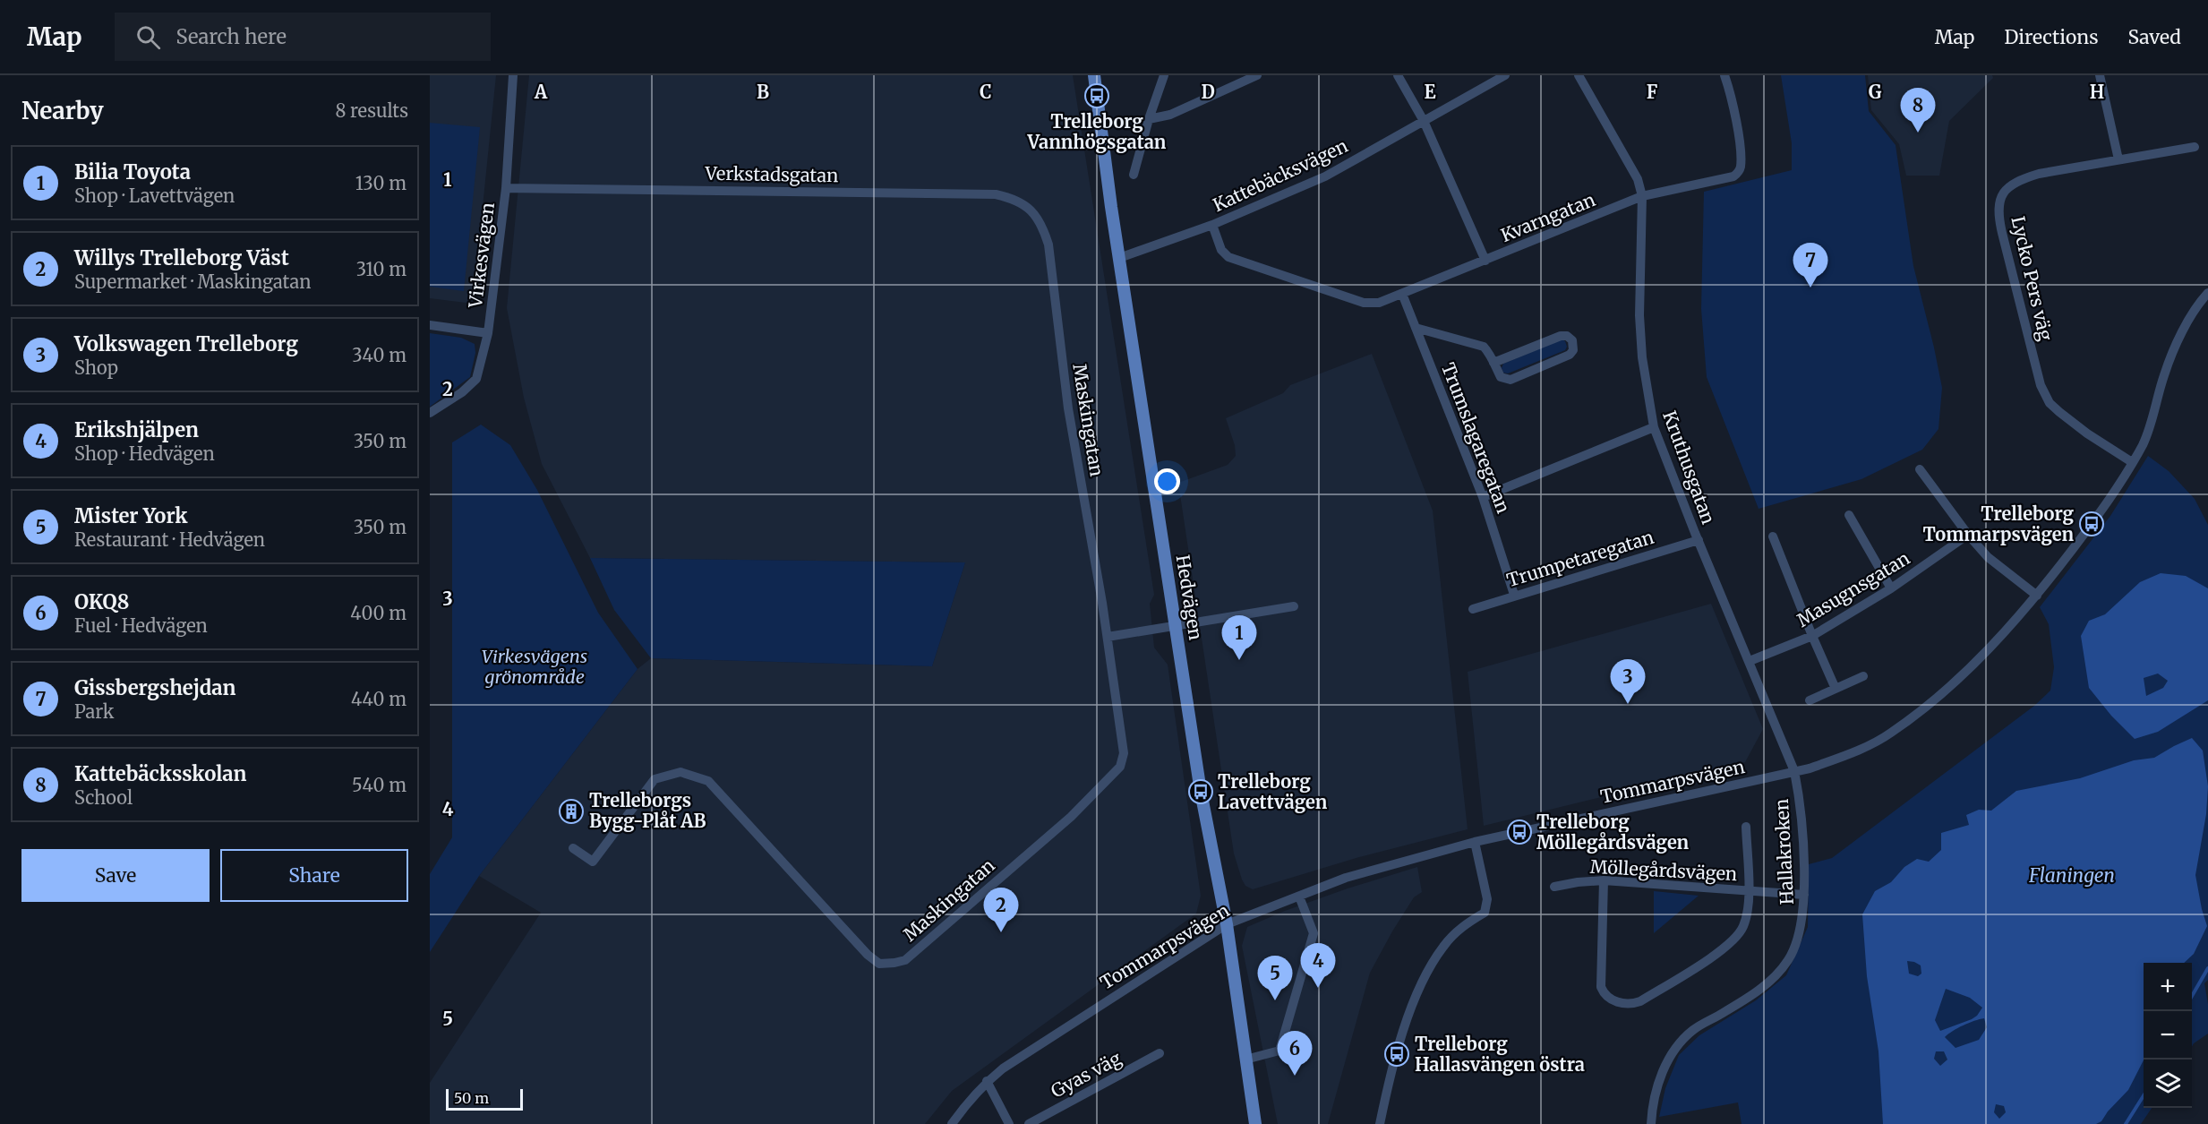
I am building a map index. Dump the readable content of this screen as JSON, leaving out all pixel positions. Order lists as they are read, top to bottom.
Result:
{
  "streets": {
    "main road": ["Hedvägen"],
    "street": [
      "Verkstadsgatan",
      "Kattebäcksvägen",
      "Kvarngatan",
      "Virkesvägen",
      "Lycko Pers väg",
      "Maskingatan",
      "Trumslagaregatan",
      "Kruthusgatan",
      "Trumpetaregatan",
      "Masugnsgatan",
      "Tommarpsvägen",
      "Hallakroken",
      "Möllegårdsvägen",
      "Gyas väg"
    ]
  },
  "crossings": [
    ["Verkstadsgatan", "Virkesvägen"],
    ["Verkstadsgatan", "Maskingatan"],
    ["Kattebäcksvägen", "Kvarngatan"],
    ["Kattebäcksvägen", "Hedvägen"],
    ["Kvarngatan", "Trumslagaregatan"],
    ["Kvarngatan", "Kruthusgatan"],
    ["Lycko Pers väg", "Tommarpsvägen"],
    ["Trumslagaregatan", "Trumpetaregatan"],
    ["Kruthusgatan", "Trumpetaregatan"],
    ["Kruthusgatan", "Masugnsgatan"],
    ["Kruthusgatan", "Tommarpsvägen"],
    ["Kruthusgatan", "Hallakroken"],
    ["Hedvägen", "Tommarpsvägen"],
    ["Tommarpsvägen", "Hallakroken"],
    ["Hallakroken", "Möllegårdsvägen"]
  ],
  "water": ["Flaningen"],
  "parks": ["Virkesvägens grönområde"],
  "places": {
    "bus stop": [
      "Trelleborg Vannhögsgatan",
      "Trelleborg Tommarpsvägen",
      "Trelleborg Lavettvägen",
      "Trelleborg Möllegårdsvägen",
      "Trelleborg Hallasvängen östra"
    ],
    "building": ["Trelleborgs Bygg-Plåt AB"]
  },
  "scale_bar": "50 m",
  "page": {
    "header": "Map",
    "search": "Search here",
    "nav": ["Map", "Directions", "Saved"],
    "heading": ["Nearby", "8 results"],
    "pins": [
      "8",
      "7",
      "1",
      "3",
      "2",
      "4",
      "5",
      "6"
    ],
    "list": [
      {
        "mark": "1",
        "name": "Bilia Toyota",
        "note": "Shop · Lavettvägen",
        "value": "130 m"
      },
      {
        "mark": "2",
        "name": "Willys Trelleborg Väst",
        "note": "Supermarket · Maskingatan",
        "value": "310 m"
      },
      {
        "mark": "3",
        "name": "Volkswagen Trelleborg",
        "note": "Shop",
        "value": "340 m"
      },
      {
        "mark": "4",
        "name": "Erikshjälpen",
        "note": "Shop · Hedvägen",
        "value": "350 m"
      },
      {
        "mark": "5",
        "name": "Mister York",
        "note": "Restaurant · Hedvägen",
        "value": "350 m"
      },
      {
        "mark": "6",
        "name": "OKQ8",
        "note": "Fuel · Hedvägen",
        "value": "400 m"
      },
      {
        "mark": "7",
        "name": "Gissbergshejdan",
        "note": "Park",
        "value": "440 m"
      },
      {
        "mark": "8",
        "name": "Kattebäcksskolan",
        "note": "School",
        "value": "540 m"
      }
    ],
    "buttons": ["Save", "Share"],
    "map_buttons": ["+", "−"],
    "scale": "50 m"
  },
  "grid": {
    "columns": [
      "A",
      "B",
      "C",
      "D",
      "E",
      "F",
      "G",
      "H"
    ],
    "rows": [
      "1",
      "2",
      "3",
      "4",
      "5"
    ]
  }
}
